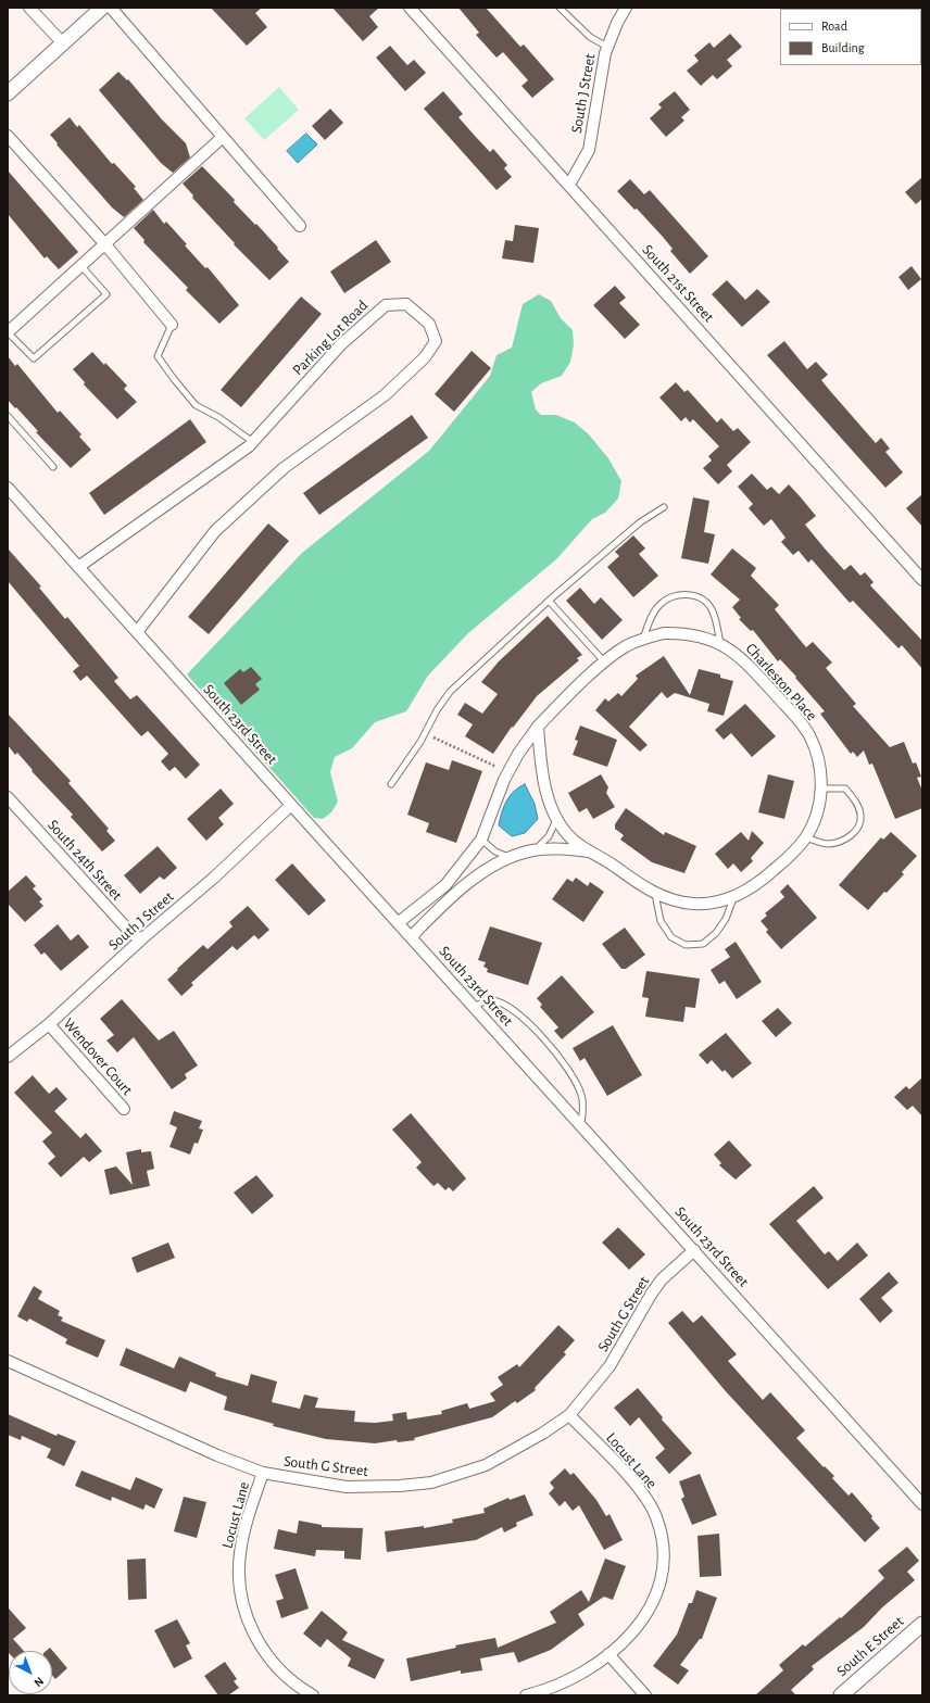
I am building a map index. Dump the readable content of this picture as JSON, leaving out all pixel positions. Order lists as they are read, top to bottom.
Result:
{
  "streets": {
    "street": [
      "South J Street",
      "South 21st Street",
      "Parking Lot Road",
      "Charleston Place",
      "South 23rd Street",
      "South 24th Street",
      "Wendover Court",
      "South G Street",
      "Locust Lane",
      "South E Street"
    ]
  },
  "crossings": [
    ["South J Street", "South 21st Street"],
    ["South J Street", "South 23rd Street"],
    ["South J Street", "South 24th Street"],
    ["South J Street", "Wendover Court"],
    ["Parking Lot Road", "South 23rd Street"],
    ["Charleston Place", "South 23rd Street"],
    ["South 23rd Street", "South G Street"],
    ["South G Street", "Locust Lane"]
  ],
  "legend": ["Road", "Building"],
  "north": "bottom right"
}
